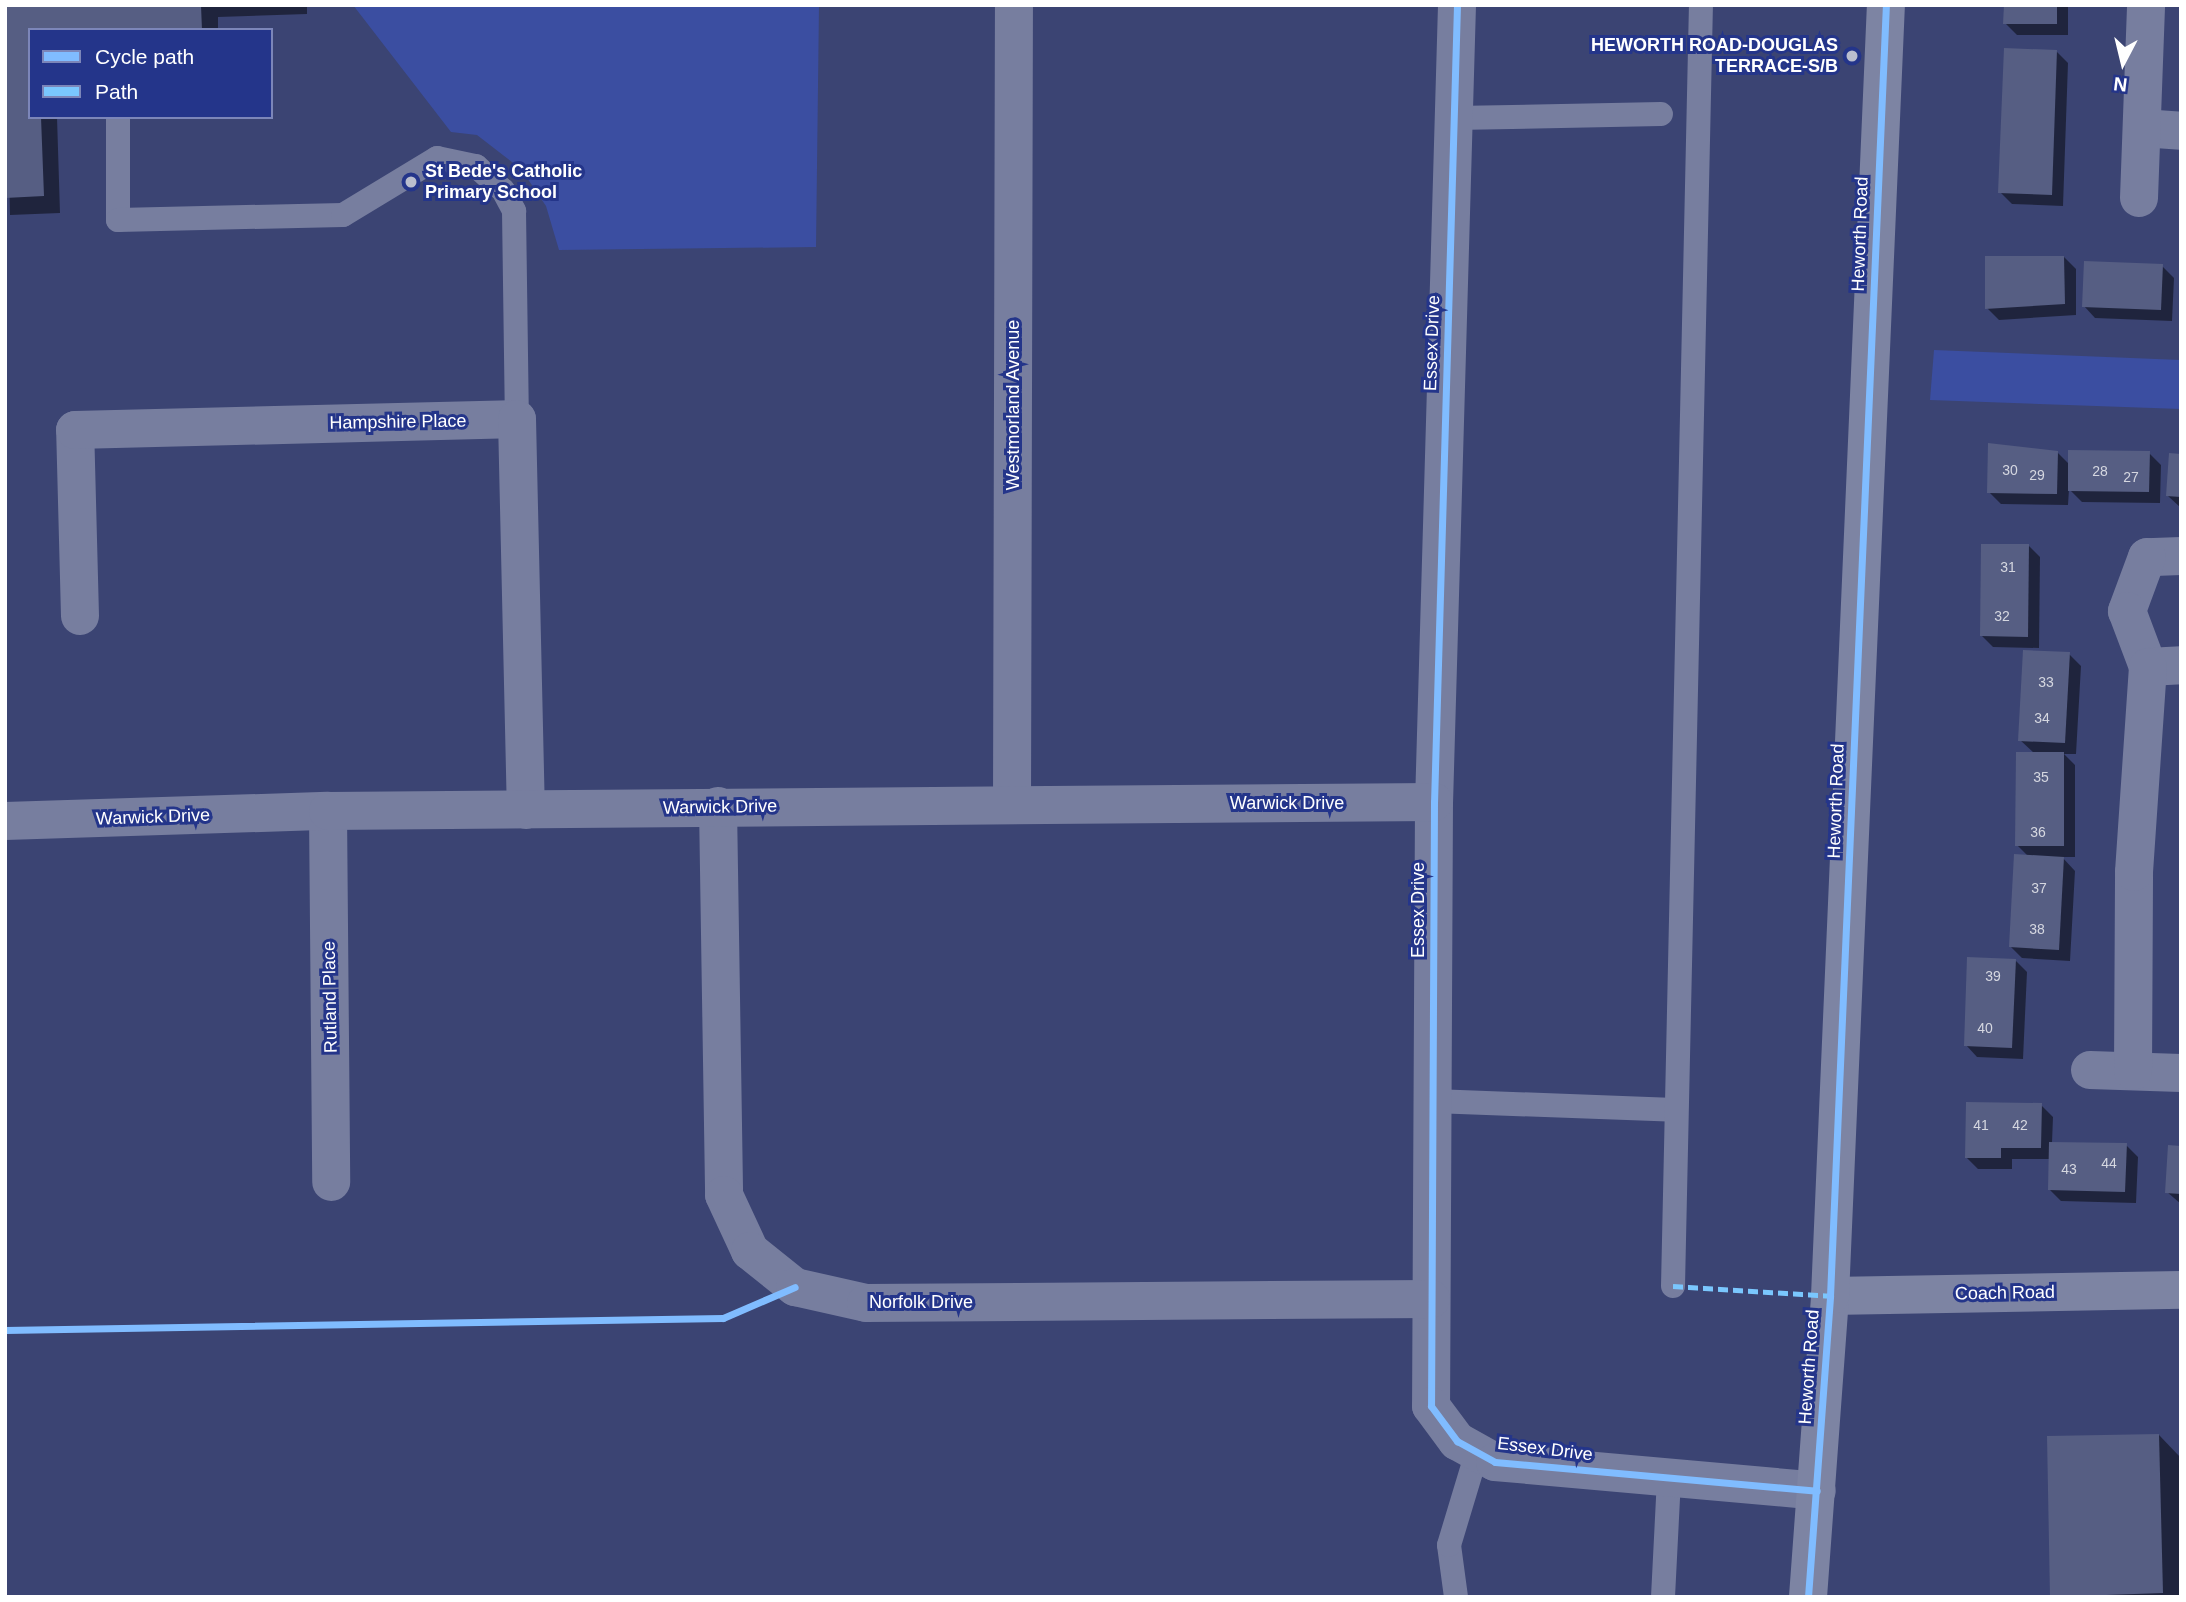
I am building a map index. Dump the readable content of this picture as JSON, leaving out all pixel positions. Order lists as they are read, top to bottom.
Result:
{
  "streets": {
    "street": [
      "Heworth Road",
      "Essex Drive",
      "Westmorland Avenue",
      "Hampshire Place",
      "Warwick Drive",
      "Rutland Place",
      "Coach Road",
      "Norfolk Drive"
    ]
  },
  "crossings": [
    ["Heworth Road", "Essex Drive"],
    ["Heworth Road", "Coach Road"],
    ["Essex Drive", "Warwick Drive"],
    ["Essex Drive", "Norfolk Drive"],
    ["Westmorland Avenue", "Warwick Drive"],
    ["Warwick Drive", "Rutland Place"],
    ["Warwick Drive", "Norfolk Drive"]
  ],
  "places": ["HEWORTH ROAD-DOUGLAS TERRACE-S/B", "St Bede's Catholic Primary School"],
  "house_numbers": [
    "30",
    "28",
    "29",
    "27",
    "31",
    "32",
    "33",
    "34",
    "35",
    "36",
    "37",
    "38",
    "39",
    "40",
    "41",
    "42",
    "44",
    "43"
  ],
  "legend": ["Cycle path", "Path"],
  "north": "bottom"
}
